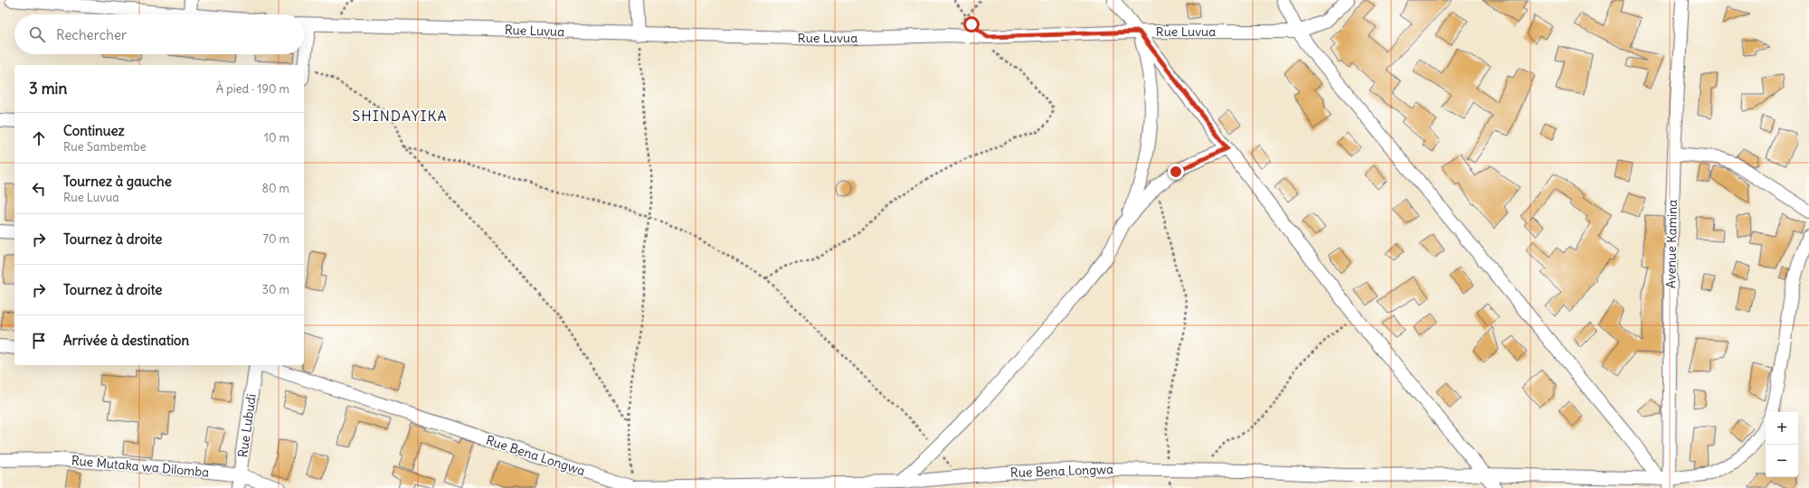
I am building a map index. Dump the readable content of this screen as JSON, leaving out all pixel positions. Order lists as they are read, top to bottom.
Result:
{
  "streets": {
    "street": [
      "Rue Luvua",
      "Avenue Kamina",
      "Rue Lubudi",
      "Rue Bena Longwa",
      "Rue Mutaka wa Dilomba"
    ]
  },
  "crossings": [
    ["Avenue Kamina", "Rue Bena Longwa"],
    ["Rue Lubudi", "Rue Mutaka wa Dilomba"]
  ],
  "districts": ["SHINDAYIKA"],
  "page": {
    "search": "Rechercher",
    "heading": ["3 min", "À pied · 190 m"],
    "list": [
      ["Continuez", "Rue Sambembe", "10 m"],
      ["Tournez à gauche", "Rue Luvua", "80 m"],
      ["Tournez à droite", "70 m"],
      ["Tournez à droite", "30 m"],
      "Arrivée à destination"
    ],
    "map_buttons": ["+", "−"]
  }
}
